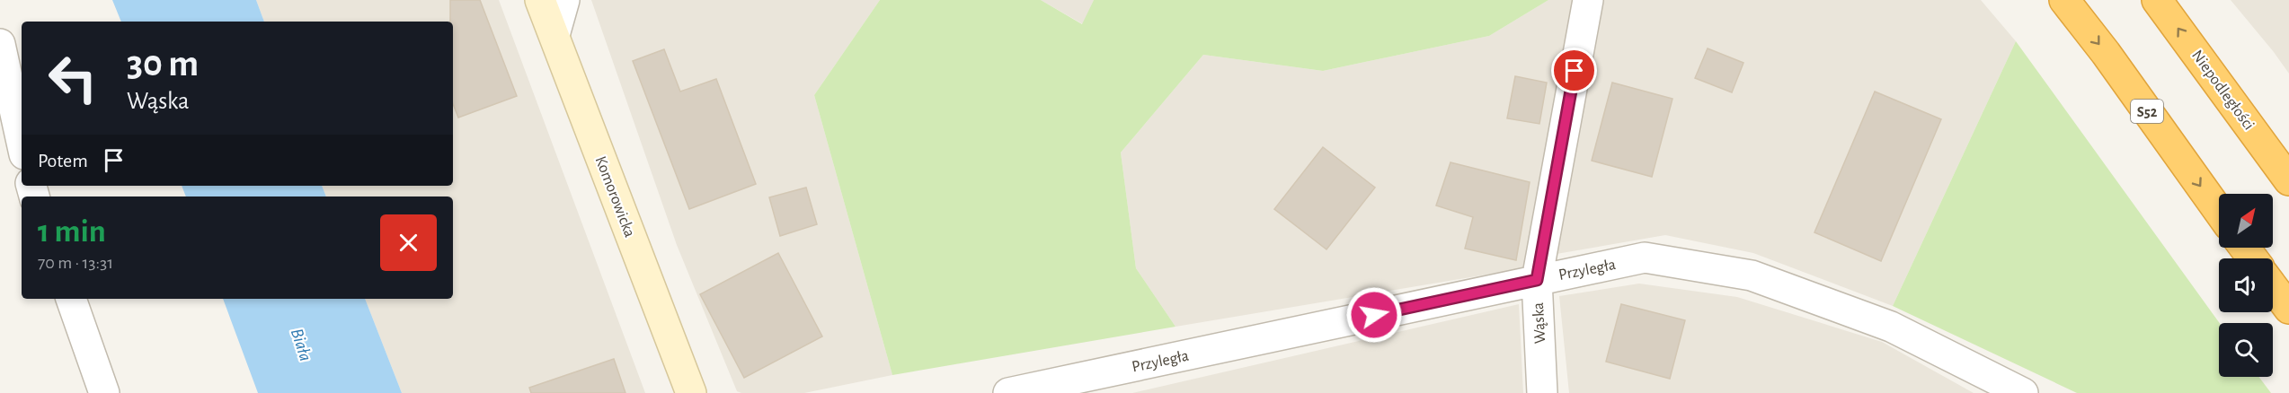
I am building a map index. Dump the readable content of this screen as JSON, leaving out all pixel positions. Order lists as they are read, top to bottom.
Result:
{
  "streets": {
    "highway": ["Niepodległości", "S52"],
    "street": ["Komorowicka", "Przyległa", "Wąska"]
  },
  "crossings": [
    ["Przyległa", "Wąska"]
  ],
  "water": ["Biała"],
  "north": "top right",
  "page": {
    "turn": ["30 m", "Wąska"],
    "then": "Potem",
    "heading": ["1 min", "70 m · 13:31"]
  }
}
